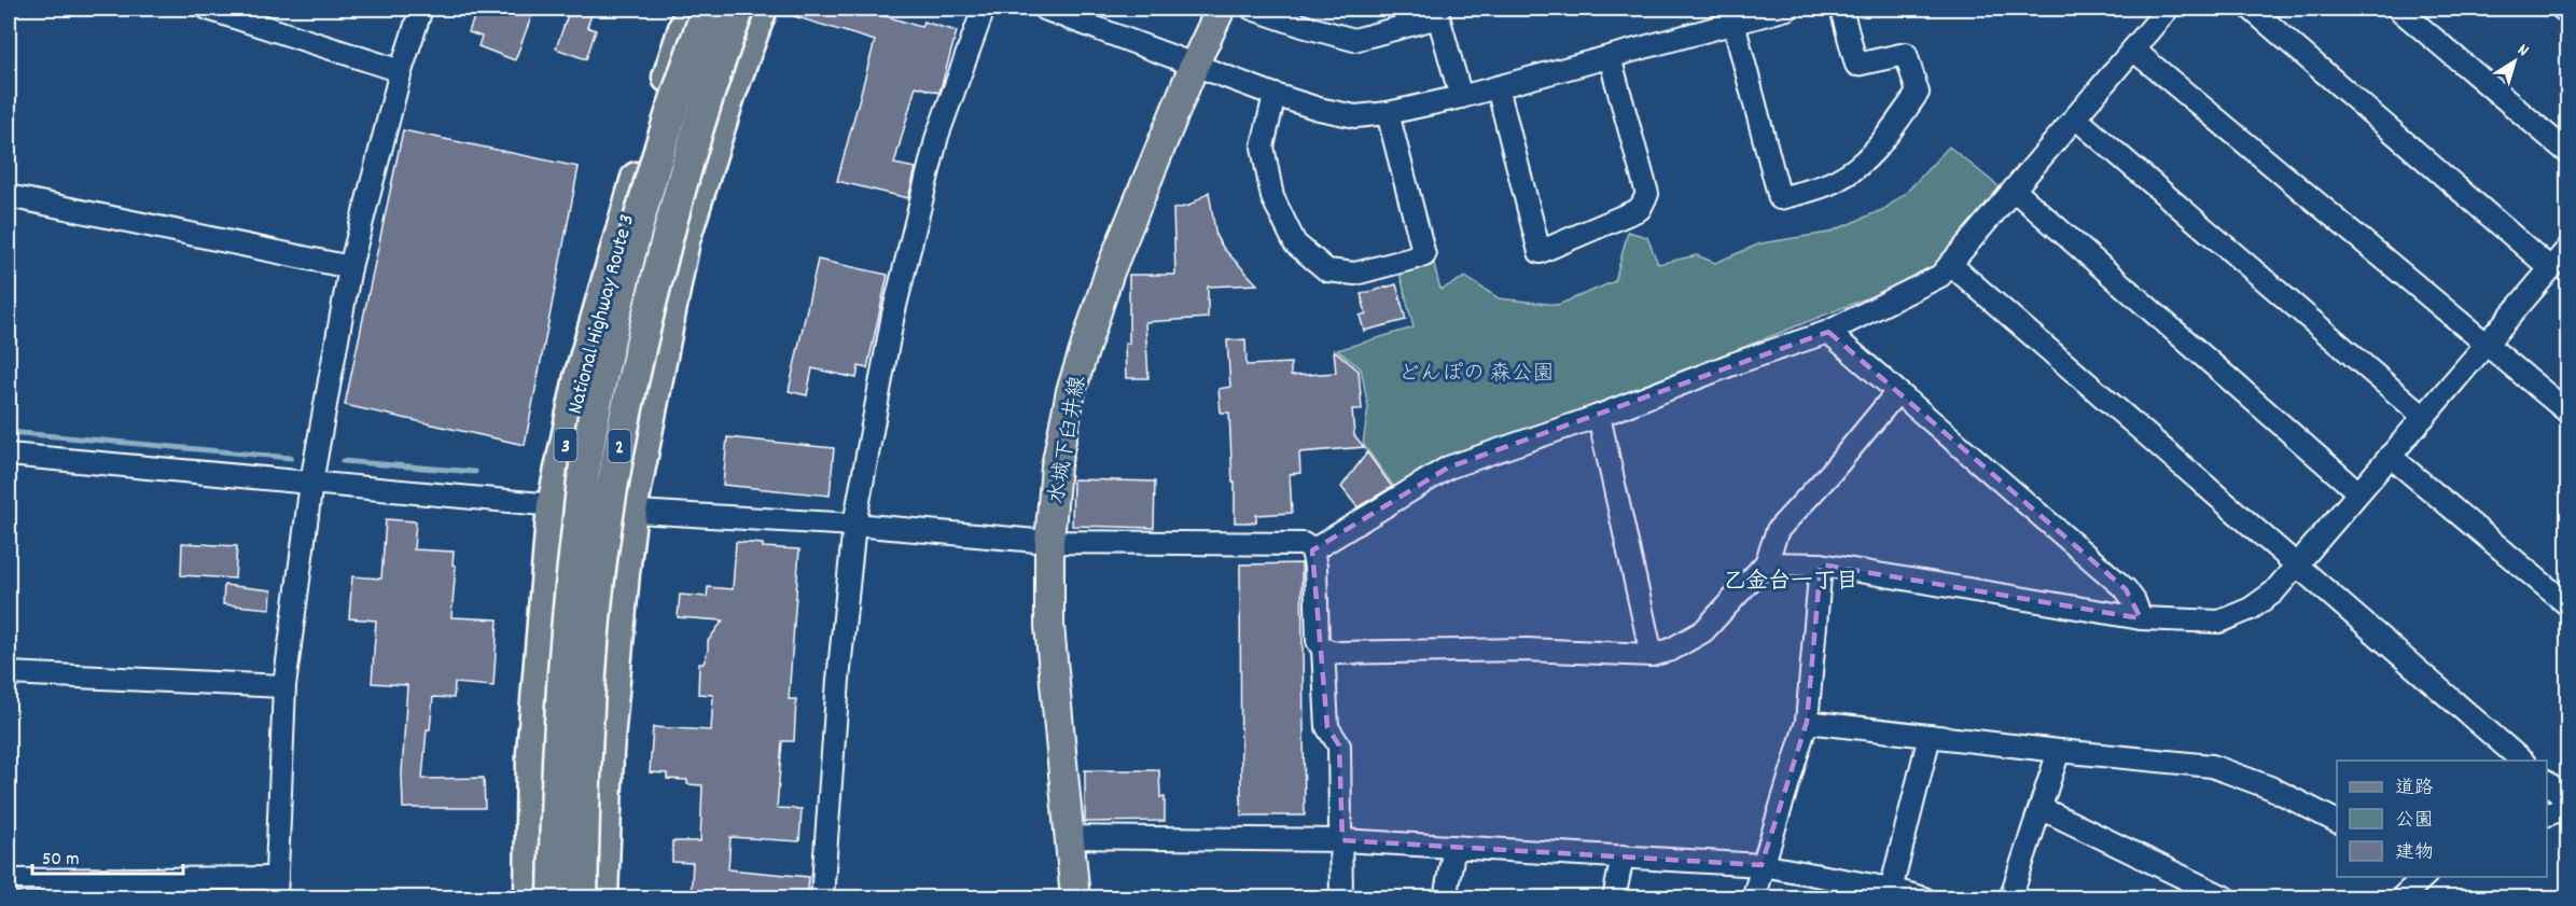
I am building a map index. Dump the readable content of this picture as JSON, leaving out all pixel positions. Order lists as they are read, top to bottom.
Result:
{
  "streets": {
    "highway": ["National Highway Route 3", "3", "2"],
    "main road": ["水城下臼井線"]
  },
  "districts": ["乙金台一丁目"],
  "parks": ["どんぽの 森公園"],
  "legend": ["道路", "公園", "建物"],
  "scale_bar": "50 m",
  "north": "top right"
}
